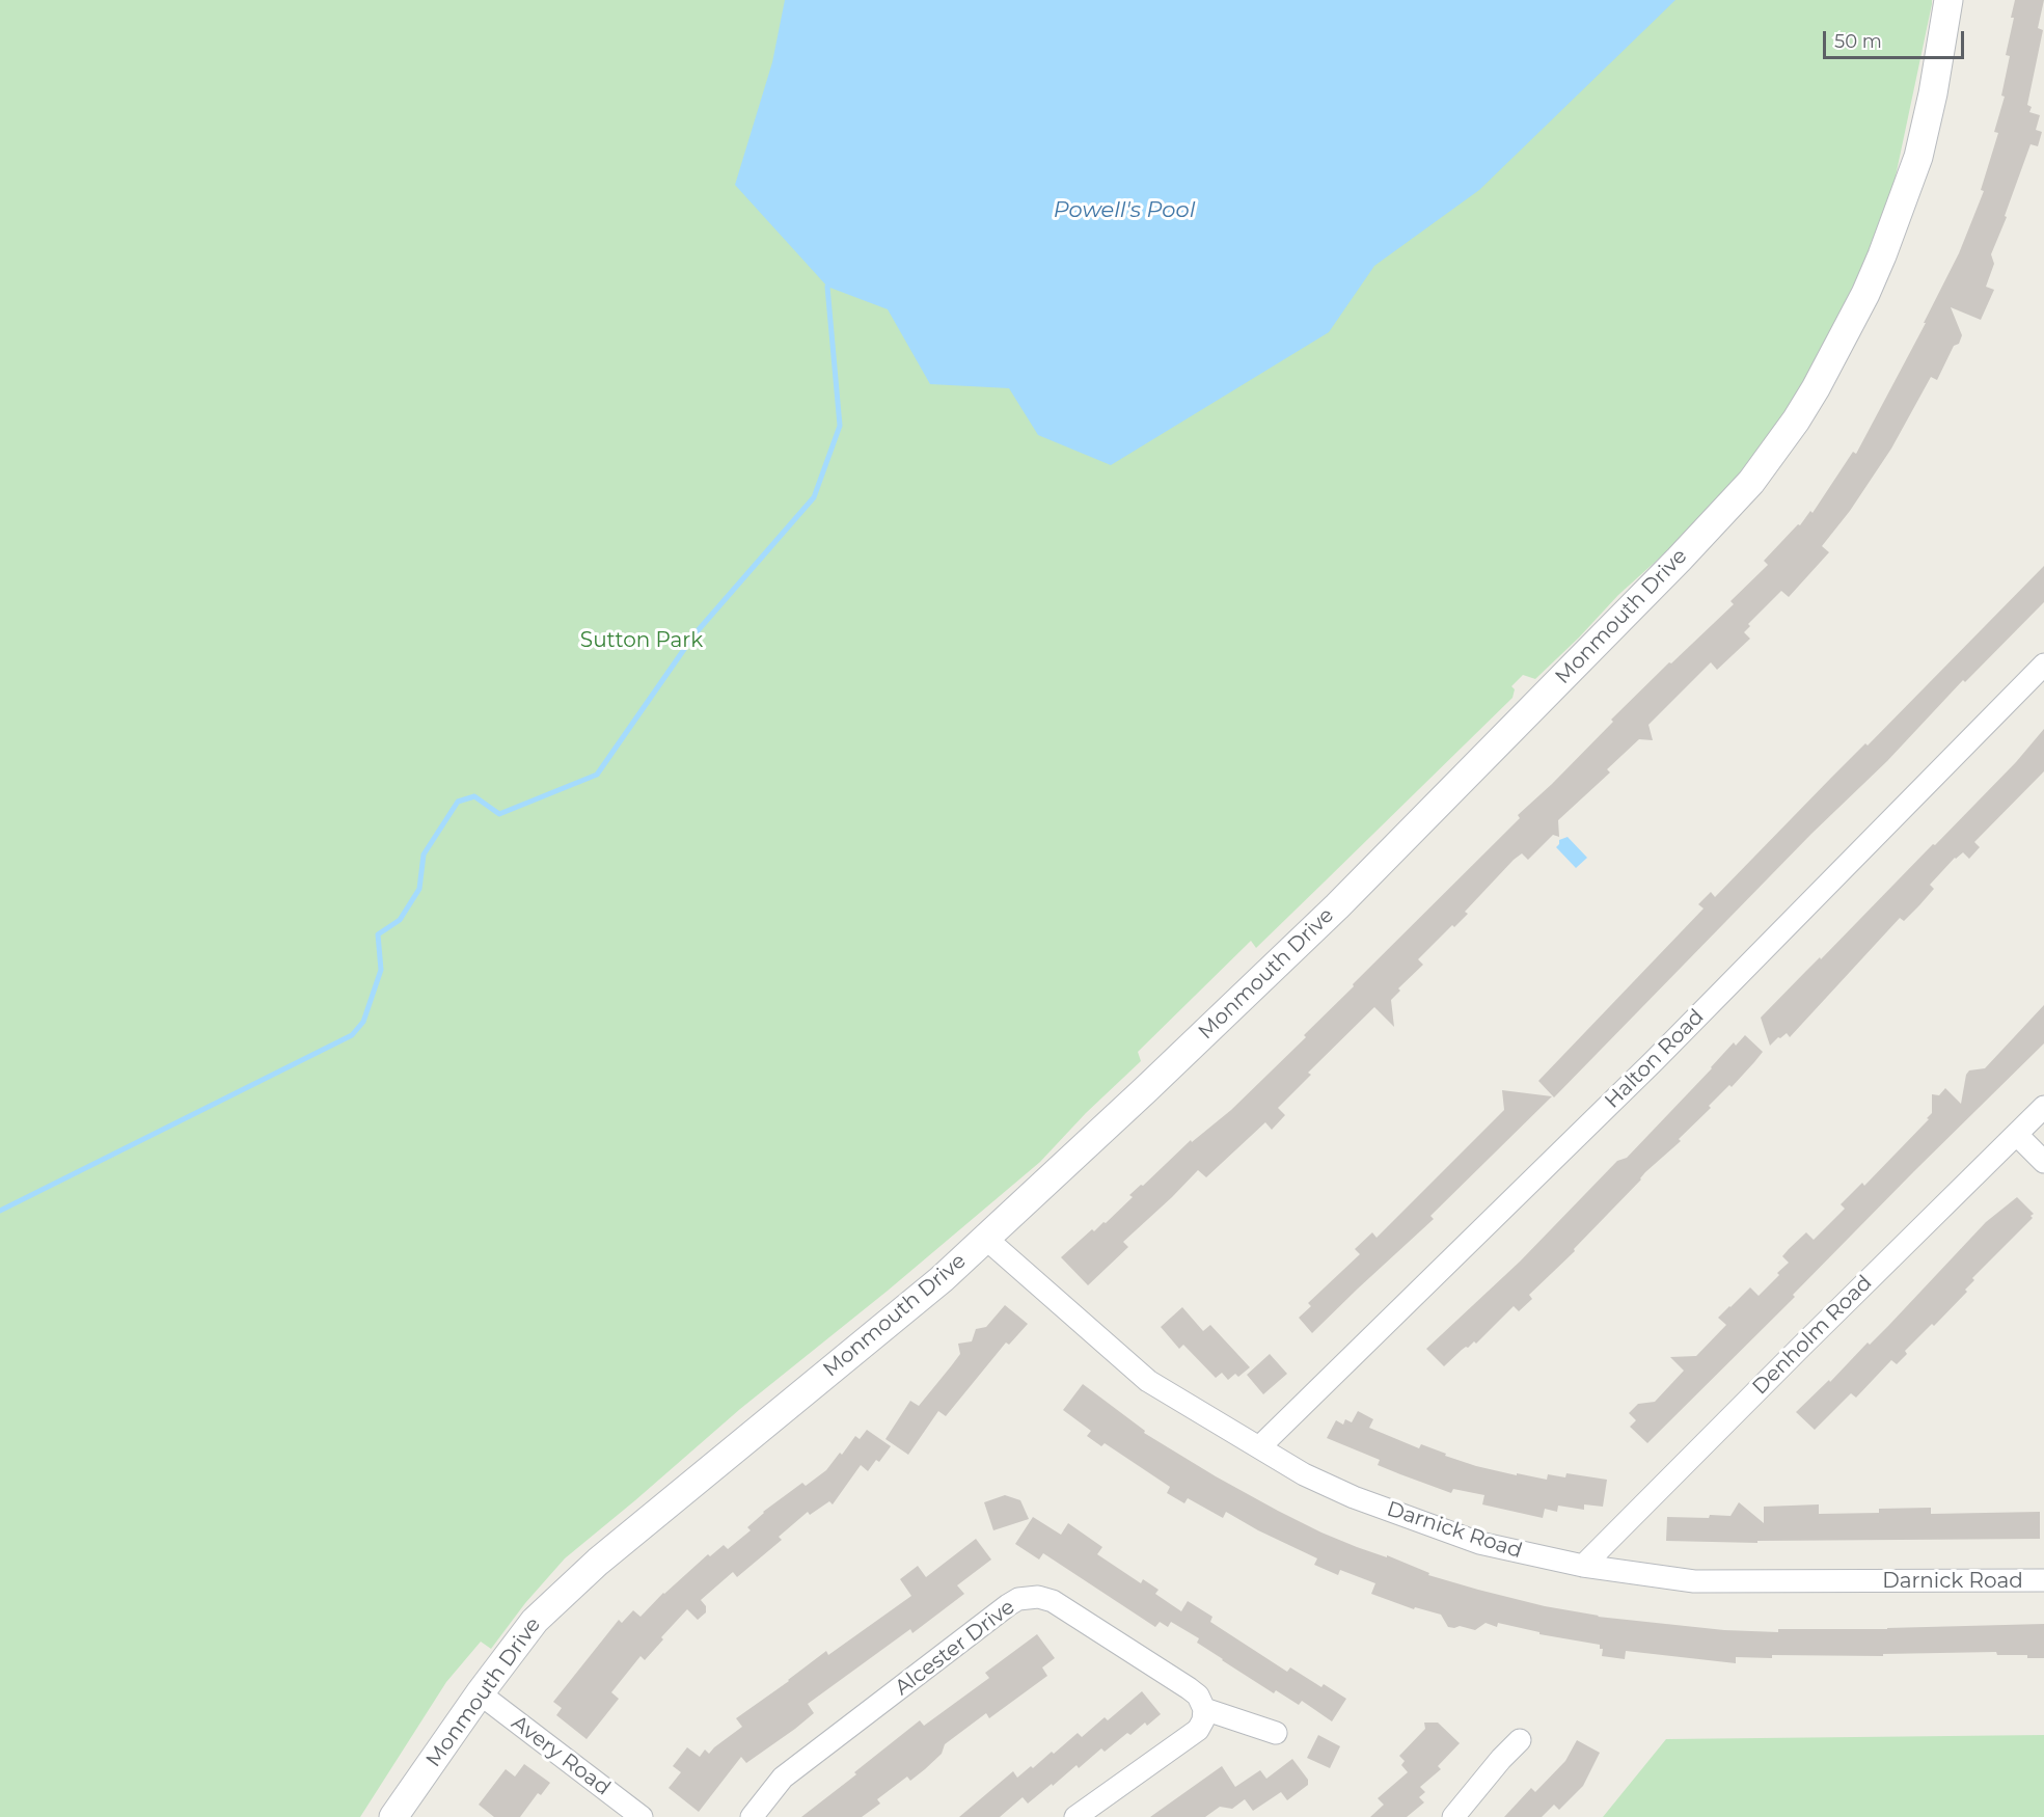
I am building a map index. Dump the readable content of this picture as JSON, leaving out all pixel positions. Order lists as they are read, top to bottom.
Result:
{
  "streets": {
    "street": [
      "Monmouth Drive",
      "Halton Road",
      "Denholm Road",
      "Darnick Road",
      "Alcester Drive",
      "Avery Road"
    ]
  },
  "crossings": [
    ["Monmouth Drive", "Darnick Road"],
    ["Monmouth Drive", "Avery Road"],
    ["Halton Road", "Darnick Road"],
    ["Denholm Road", "Darnick Road"]
  ],
  "water": ["Powell's Pool"],
  "parks": ["Sutton Park"],
  "scale_bar": "50 m"
}
